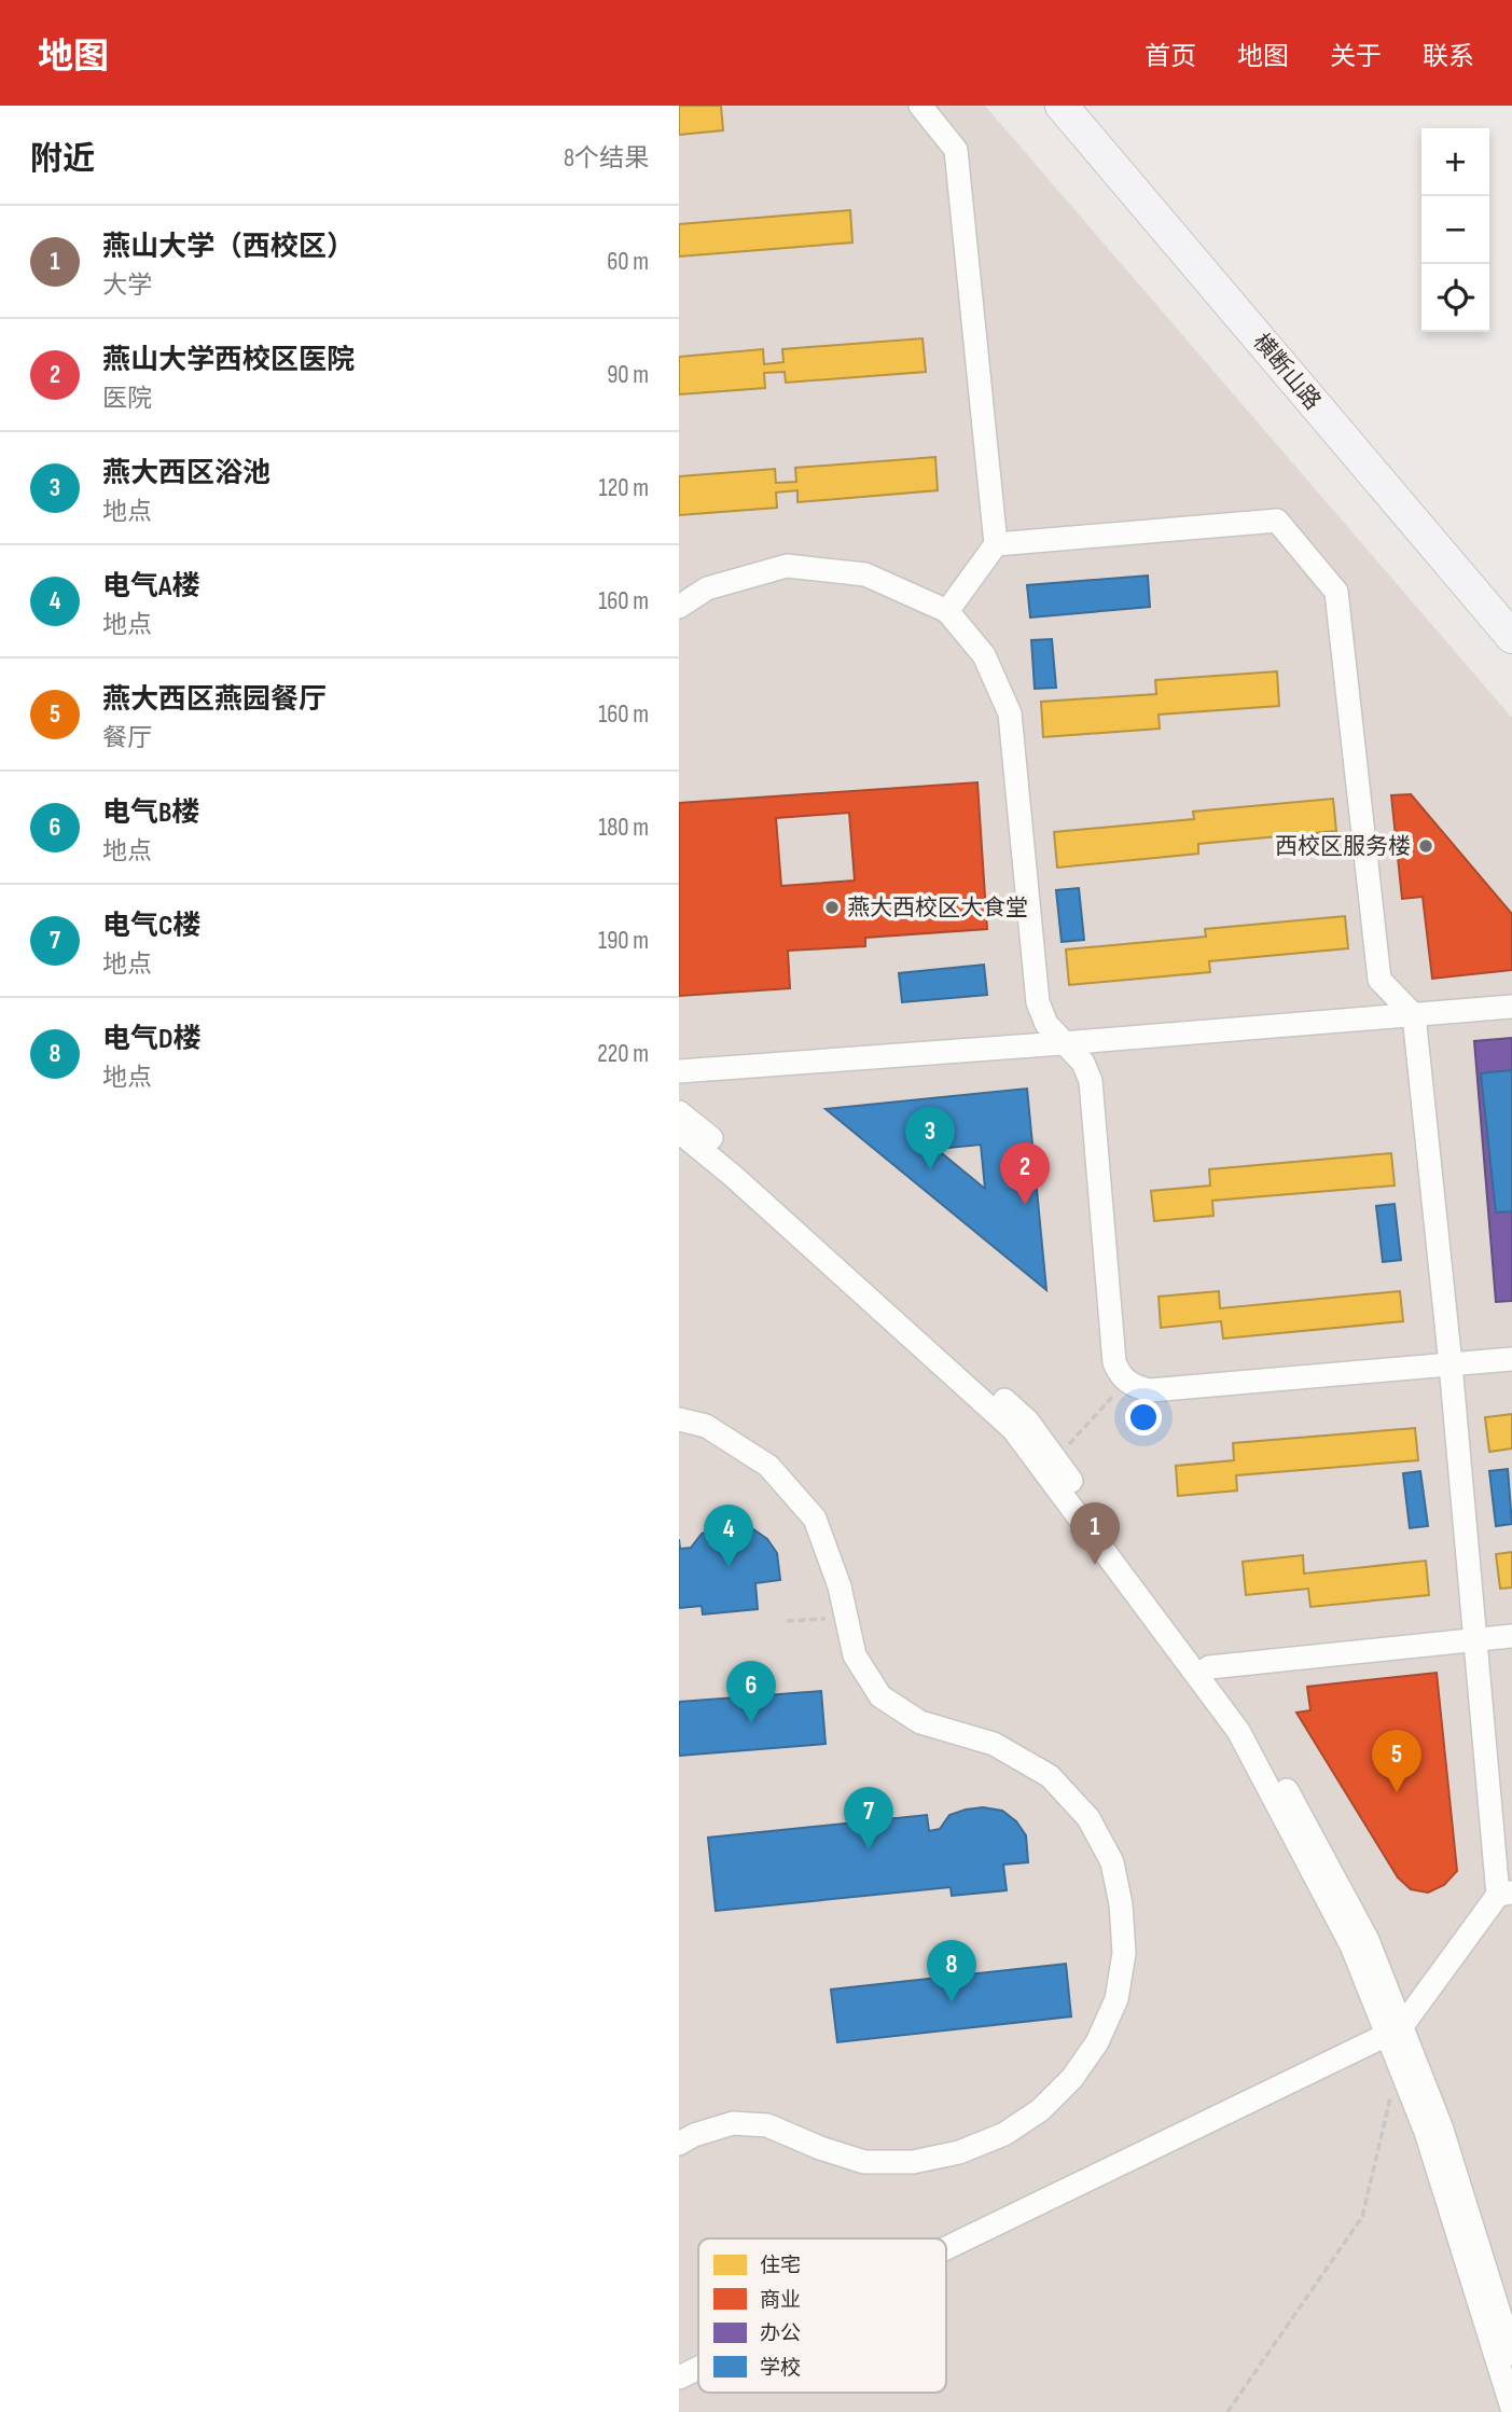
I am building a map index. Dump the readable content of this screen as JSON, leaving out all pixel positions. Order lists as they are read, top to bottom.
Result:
{
  "streets": {
    "main road": ["横断山路"]
  },
  "places": ["西校区服务楼", "燕大西校区大食堂"],
  "legend": [
    "住宅",
    "商业",
    "办公",
    "学校"
  ],
  "page": {
    "header": "地图",
    "nav": [
      "首页",
      "地图",
      "关于",
      "联系"
    ],
    "heading": ["附近", "8个结果"],
    "map_buttons": ["+", "−"],
    "list": [
      {
        "mark": "1",
        "name": "燕山大学（西校区）",
        "note": "大学",
        "value": "60 m"
      },
      {
        "mark": "2",
        "name": "燕山大学西校区医院",
        "note": "医院",
        "value": "90 m"
      },
      {
        "mark": "3",
        "name": "燕大西区浴池",
        "note": "地点",
        "value": "120 m"
      },
      {
        "mark": "4",
        "name": "电气A楼",
        "note": "地点",
        "value": "160 m"
      },
      {
        "mark": "5",
        "name": "燕大西区燕园餐厅",
        "note": "餐厅",
        "value": "160 m"
      },
      {
        "mark": "6",
        "name": "电气B楼",
        "note": "地点",
        "value": "180 m"
      },
      {
        "mark": "7",
        "name": "电气C楼",
        "note": "地点",
        "value": "190 m"
      },
      {
        "mark": "8",
        "name": "电气D楼",
        "note": "地点",
        "value": "220 m"
      }
    ],
    "pins": [
      "3",
      "2",
      "1",
      "4",
      "6",
      "5",
      "7",
      "8"
    ]
  }
}
